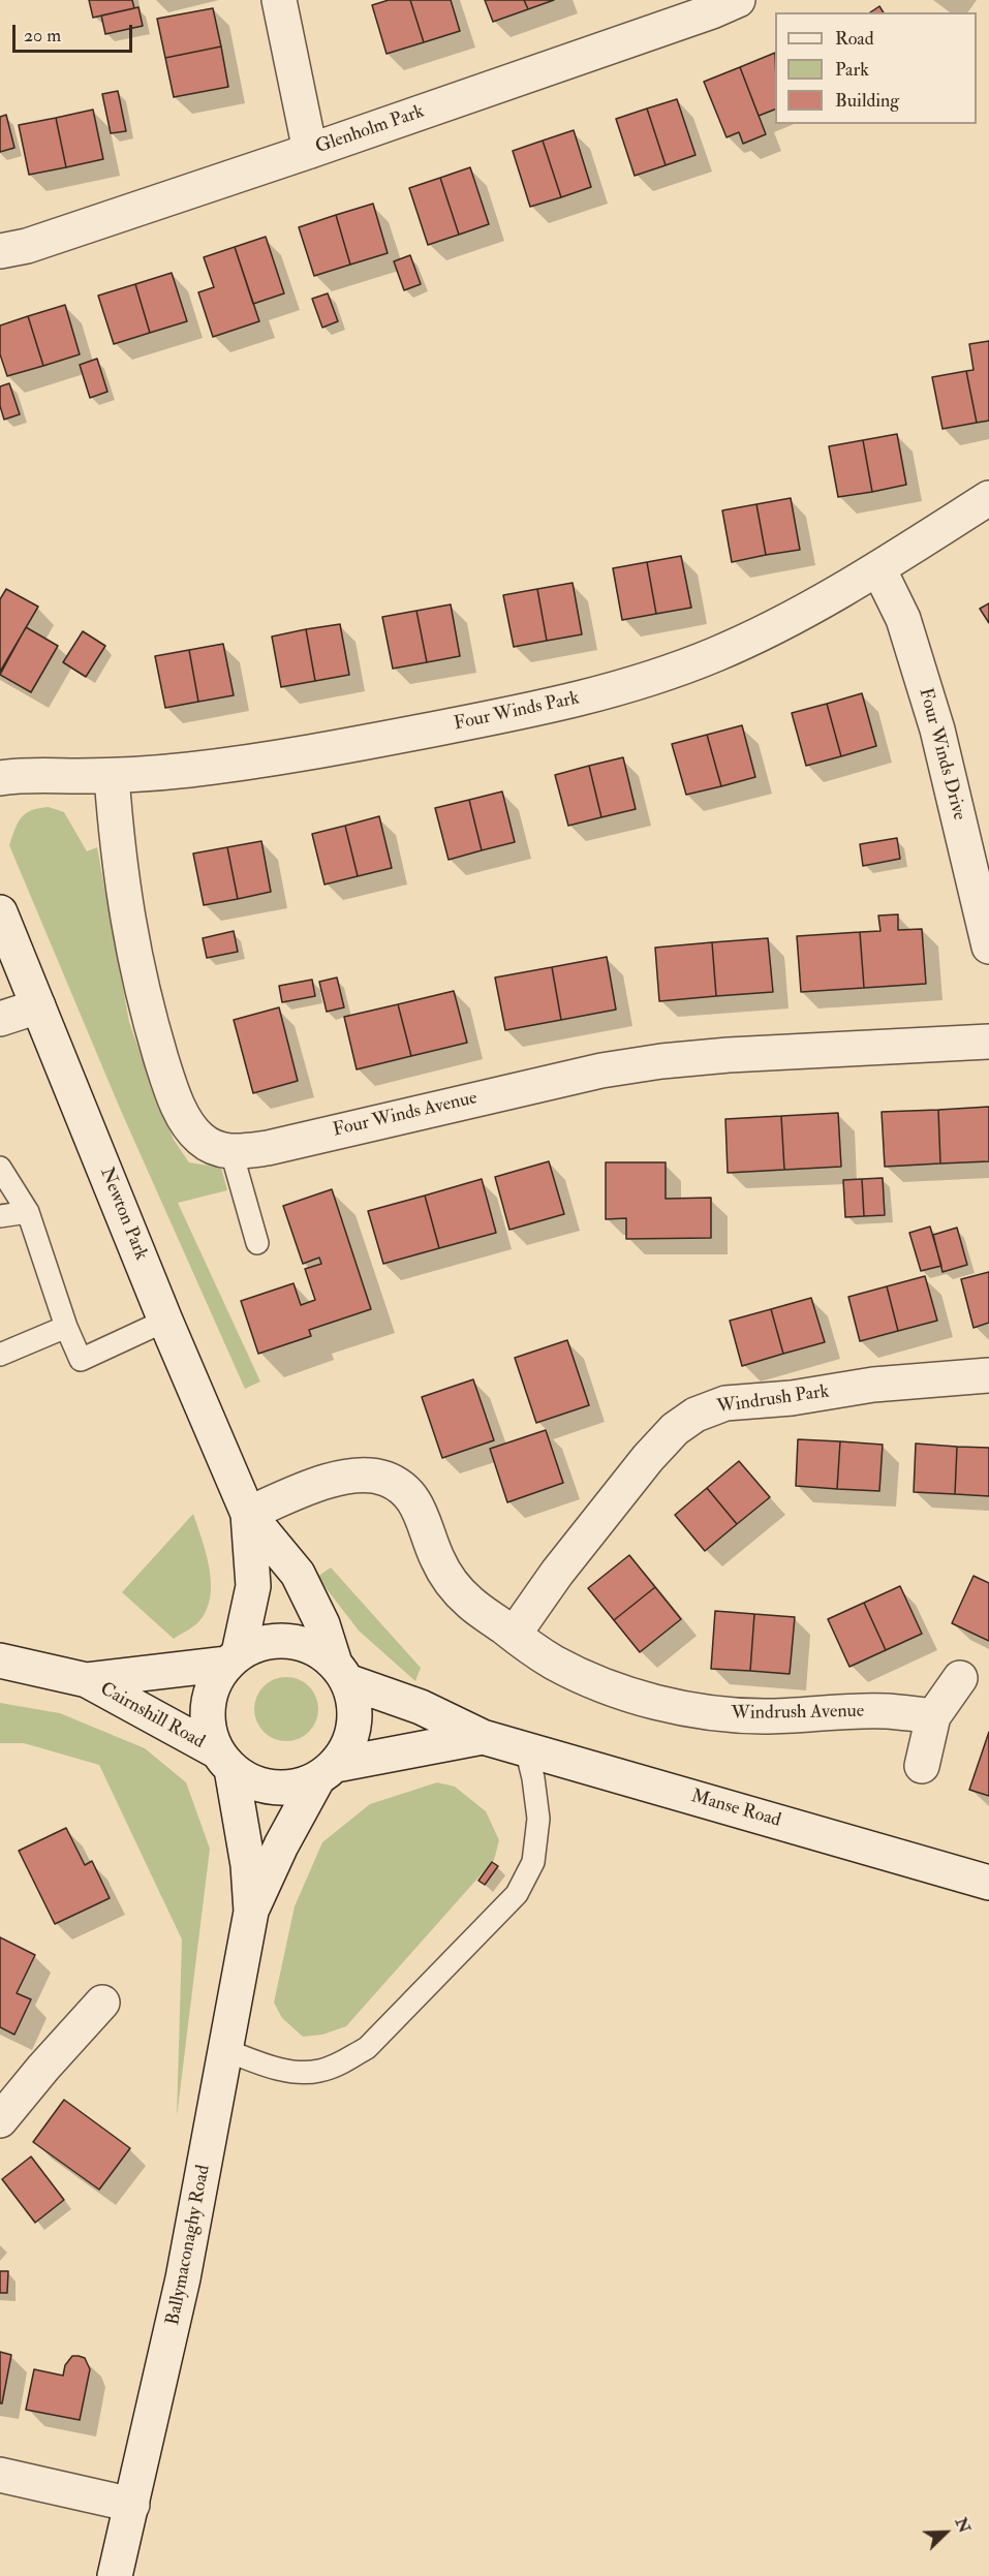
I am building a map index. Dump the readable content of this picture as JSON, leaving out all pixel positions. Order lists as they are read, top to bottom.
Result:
{
  "streets": {
    "street": [
      "Glenholm Park",
      "Four Winds Park",
      "Four Winds Drive",
      "Four Winds Avenue",
      "Newton Park",
      "Windrush Park",
      "Windrush Avenue",
      "Cairnshill Road",
      "Manse Road",
      "Ballymaconaghy Road"
    ]
  },
  "crossings": [
    ["Four Winds Park", "Four Winds Drive"],
    ["Four Winds Park", "Four Winds Avenue"],
    ["Newton Park", "Windrush Avenue"],
    ["Newton Park", "Cairnshill Road"],
    ["Newton Park", "Manse Road"],
    ["Newton Park", "Ballymaconaghy Road"],
    ["Windrush Park", "Windrush Avenue"],
    ["Cairnshill Road", "Manse Road"],
    ["Cairnshill Road", "Ballymaconaghy Road"],
    ["Manse Road", "Ballymaconaghy Road"]
  ],
  "legend": ["Road", "Park", "Building"],
  "scale_bar": "20 m",
  "north": "top right"
}
